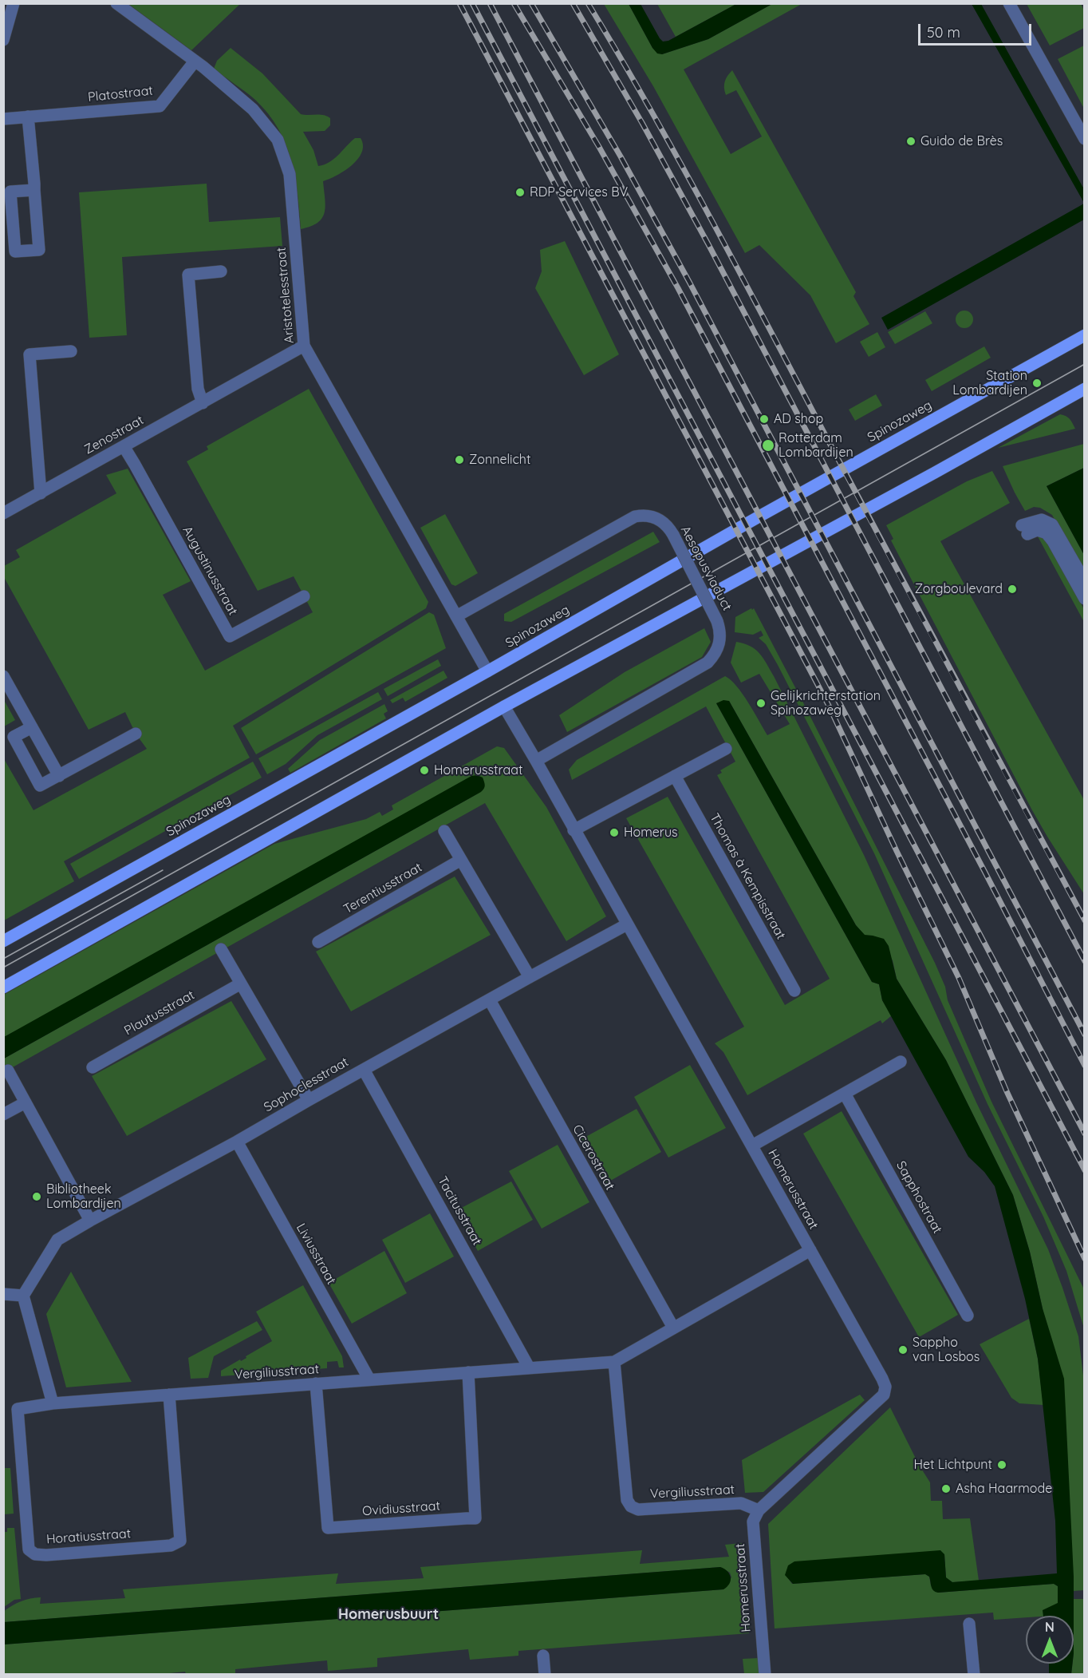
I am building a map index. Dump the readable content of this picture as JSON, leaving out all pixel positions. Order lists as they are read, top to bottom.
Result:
{
  "streets": {
    "main road": ["Spinozaweg"],
    "street": [
      "Platostraat",
      "Aristotelesstraat",
      "Zenostraat",
      "Aesopusviaduct",
      "Augustinusstraat",
      "Thomas à Kempisstraat",
      "Terentiusstraat",
      "Plautusstraat",
      "Sophoclesstraat",
      "Cicerostraat",
      "Homerusstraat",
      "Sapphostraat",
      "Tacitusstraat",
      "Liviusstraat",
      "Vergiliusstraat",
      "Ovidiusstraat",
      "Horatiusstraat"
    ]
  },
  "crossings": [
    ["Platostraat", "Aristotelesstraat"],
    ["Aristotelesstraat", "Spinozaweg"],
    ["Aristotelesstraat", "Zenostraat"],
    ["Aristotelesstraat", "Aesopusviaduct"],
    ["Zenostraat", "Augustinusstraat"],
    ["Aesopusviaduct", "Homerusstraat"],
    ["Sophoclesstraat", "Cicerostraat"],
    ["Sophoclesstraat", "Homerusstraat"],
    ["Sophoclesstraat", "Tacitusstraat"],
    ["Sophoclesstraat", "Liviusstraat"],
    ["Cicerostraat", "Vergiliusstraat"],
    ["Homerusstraat", "Vergiliusstraat"],
    ["Tacitusstraat", "Vergiliusstraat"],
    ["Liviusstraat", "Vergiliusstraat"],
    ["Vergiliusstraat", "Ovidiusstraat"],
    ["Vergiliusstraat", "Horatiusstraat"]
  ],
  "districts": ["Homerusbuurt"],
  "places": [
    "Guido de Brès",
    "RDP Services BV",
    "Station Lombardijen",
    "AD shop",
    "Rotterdam Lombardijen",
    "Zonnelicht",
    "Zorgboulevard",
    "Gelijkrichterstation Spinozaweg",
    "Homerusstraat",
    "Homerus",
    "Bibliotheek Lombardijen",
    "Sappho van Losbos",
    "Het Lichtpunt",
    "Asha Haarmode"
  ],
  "scale_bar": "50 m",
  "north": "top"
}
